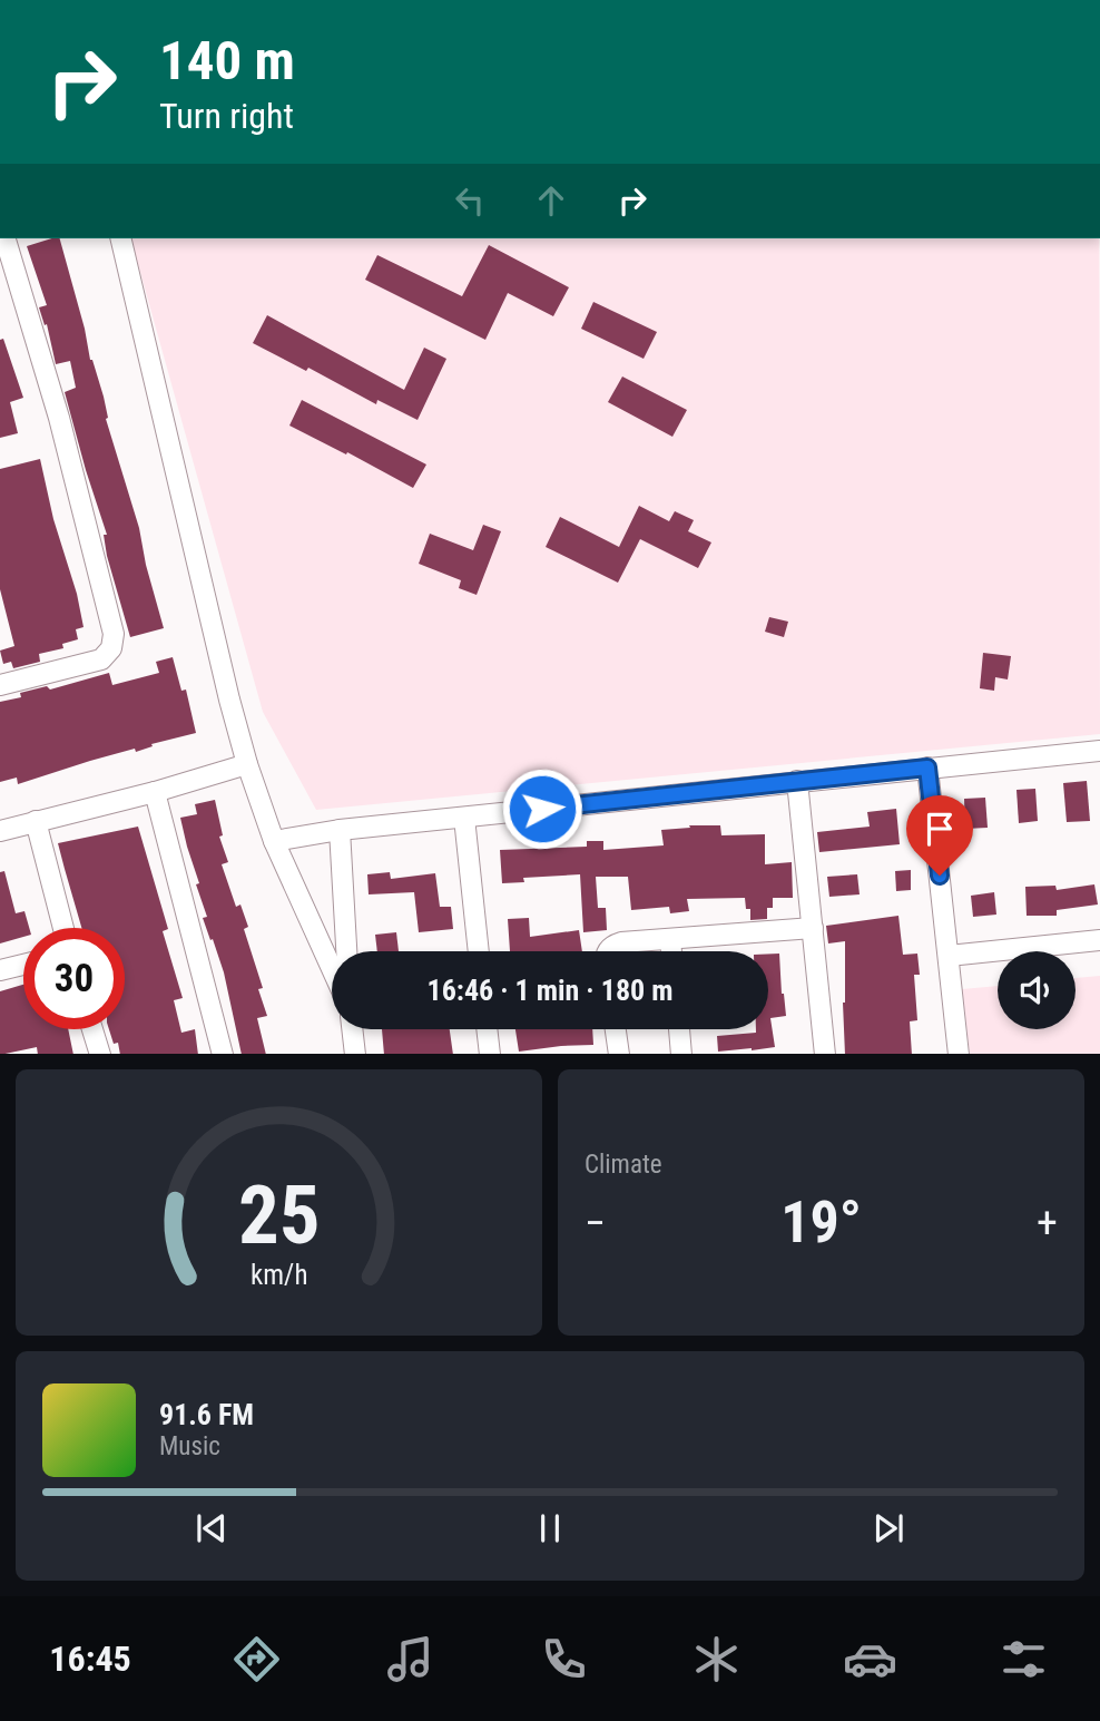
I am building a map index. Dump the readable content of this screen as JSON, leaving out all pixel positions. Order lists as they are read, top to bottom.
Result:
{
  "page": {
    "turn": ["140 m", "Turn right"],
    "limit": "30",
    "trip": "16:46 · 1 min · 180 m",
    "tile": "Climate",
    "heat": ["−", "19°", "+"],
    "song": ["91.6 FM", "Music"],
    "tabs": "16:45",
    "gauge": ["25", "km/h"]
  }
}
